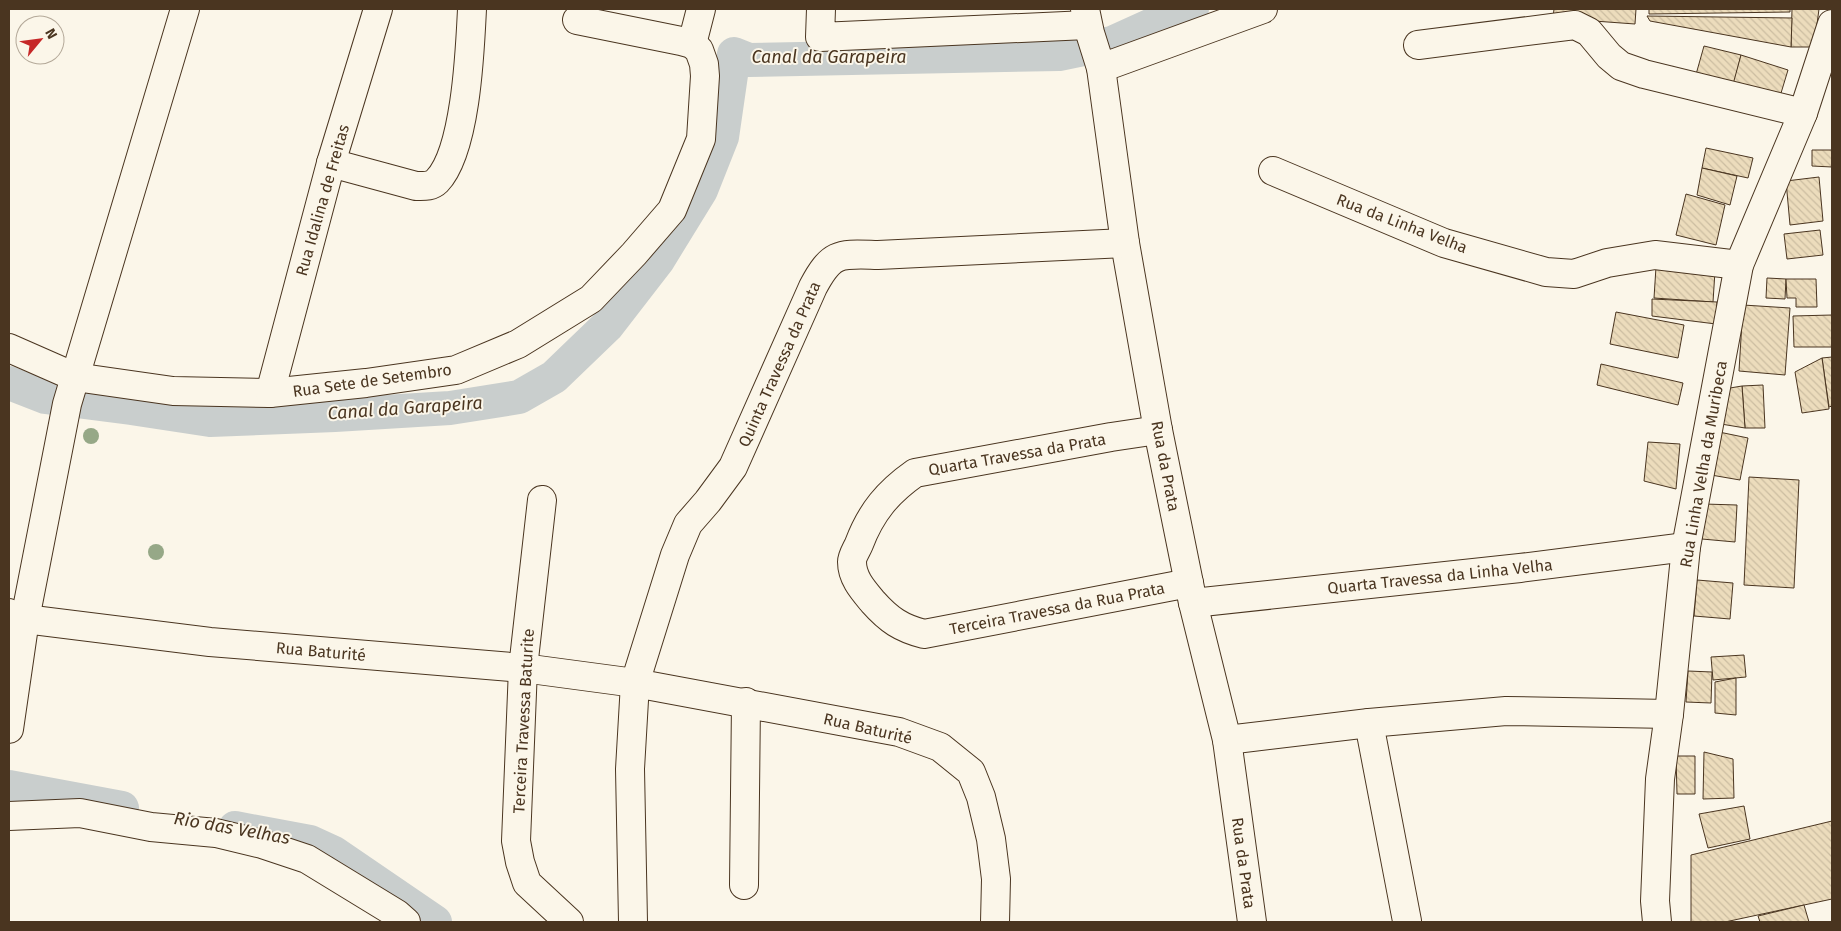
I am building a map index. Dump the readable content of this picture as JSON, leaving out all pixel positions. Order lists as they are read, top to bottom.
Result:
{
  "streets": {
    "street": [
      "Rua Idalina de Freitas",
      "Rua da Linha Velha",
      "Quinta Travessa da Prata",
      "Rua Sete de Setembro",
      "Quarta Travessa da Prata",
      "Rua Linha Velha da Muribeca",
      "Rua da Prata",
      "Quarta Travessa da Linha Velha",
      "Terceira Travessa da Rua Prata",
      "Rua Baturité",
      "Terceira Travessa Baturite"
    ]
  },
  "crossings": [
    ["Rua Idalina de Freitas", "Rua Sete de Setembro"],
    ["Rua da Linha Velha", "Rua Linha Velha da Muribeca"],
    ["Quinta Travessa da Prata", "Rua da Prata"],
    ["Quinta Travessa da Prata", "Rua Baturité"],
    ["Quarta Travessa da Prata", "Rua da Prata"],
    ["Quarta Travessa da Prata", "Terceira Travessa da Rua Prata"],
    ["Rua Linha Velha da Muribeca", "Quarta Travessa da Linha Velha"],
    ["Rua da Prata", "Quarta Travessa da Linha Velha"],
    ["Rua da Prata", "Terceira Travessa da Rua Prata"],
    ["Quarta Travessa da Linha Velha", "Terceira Travessa da Rua Prata"],
    ["Rua Baturité", "Terceira Travessa Baturite"]
  ],
  "water": ["Canal da Garapeira", "Rio das Velhas"],
  "north": "top right"
}
